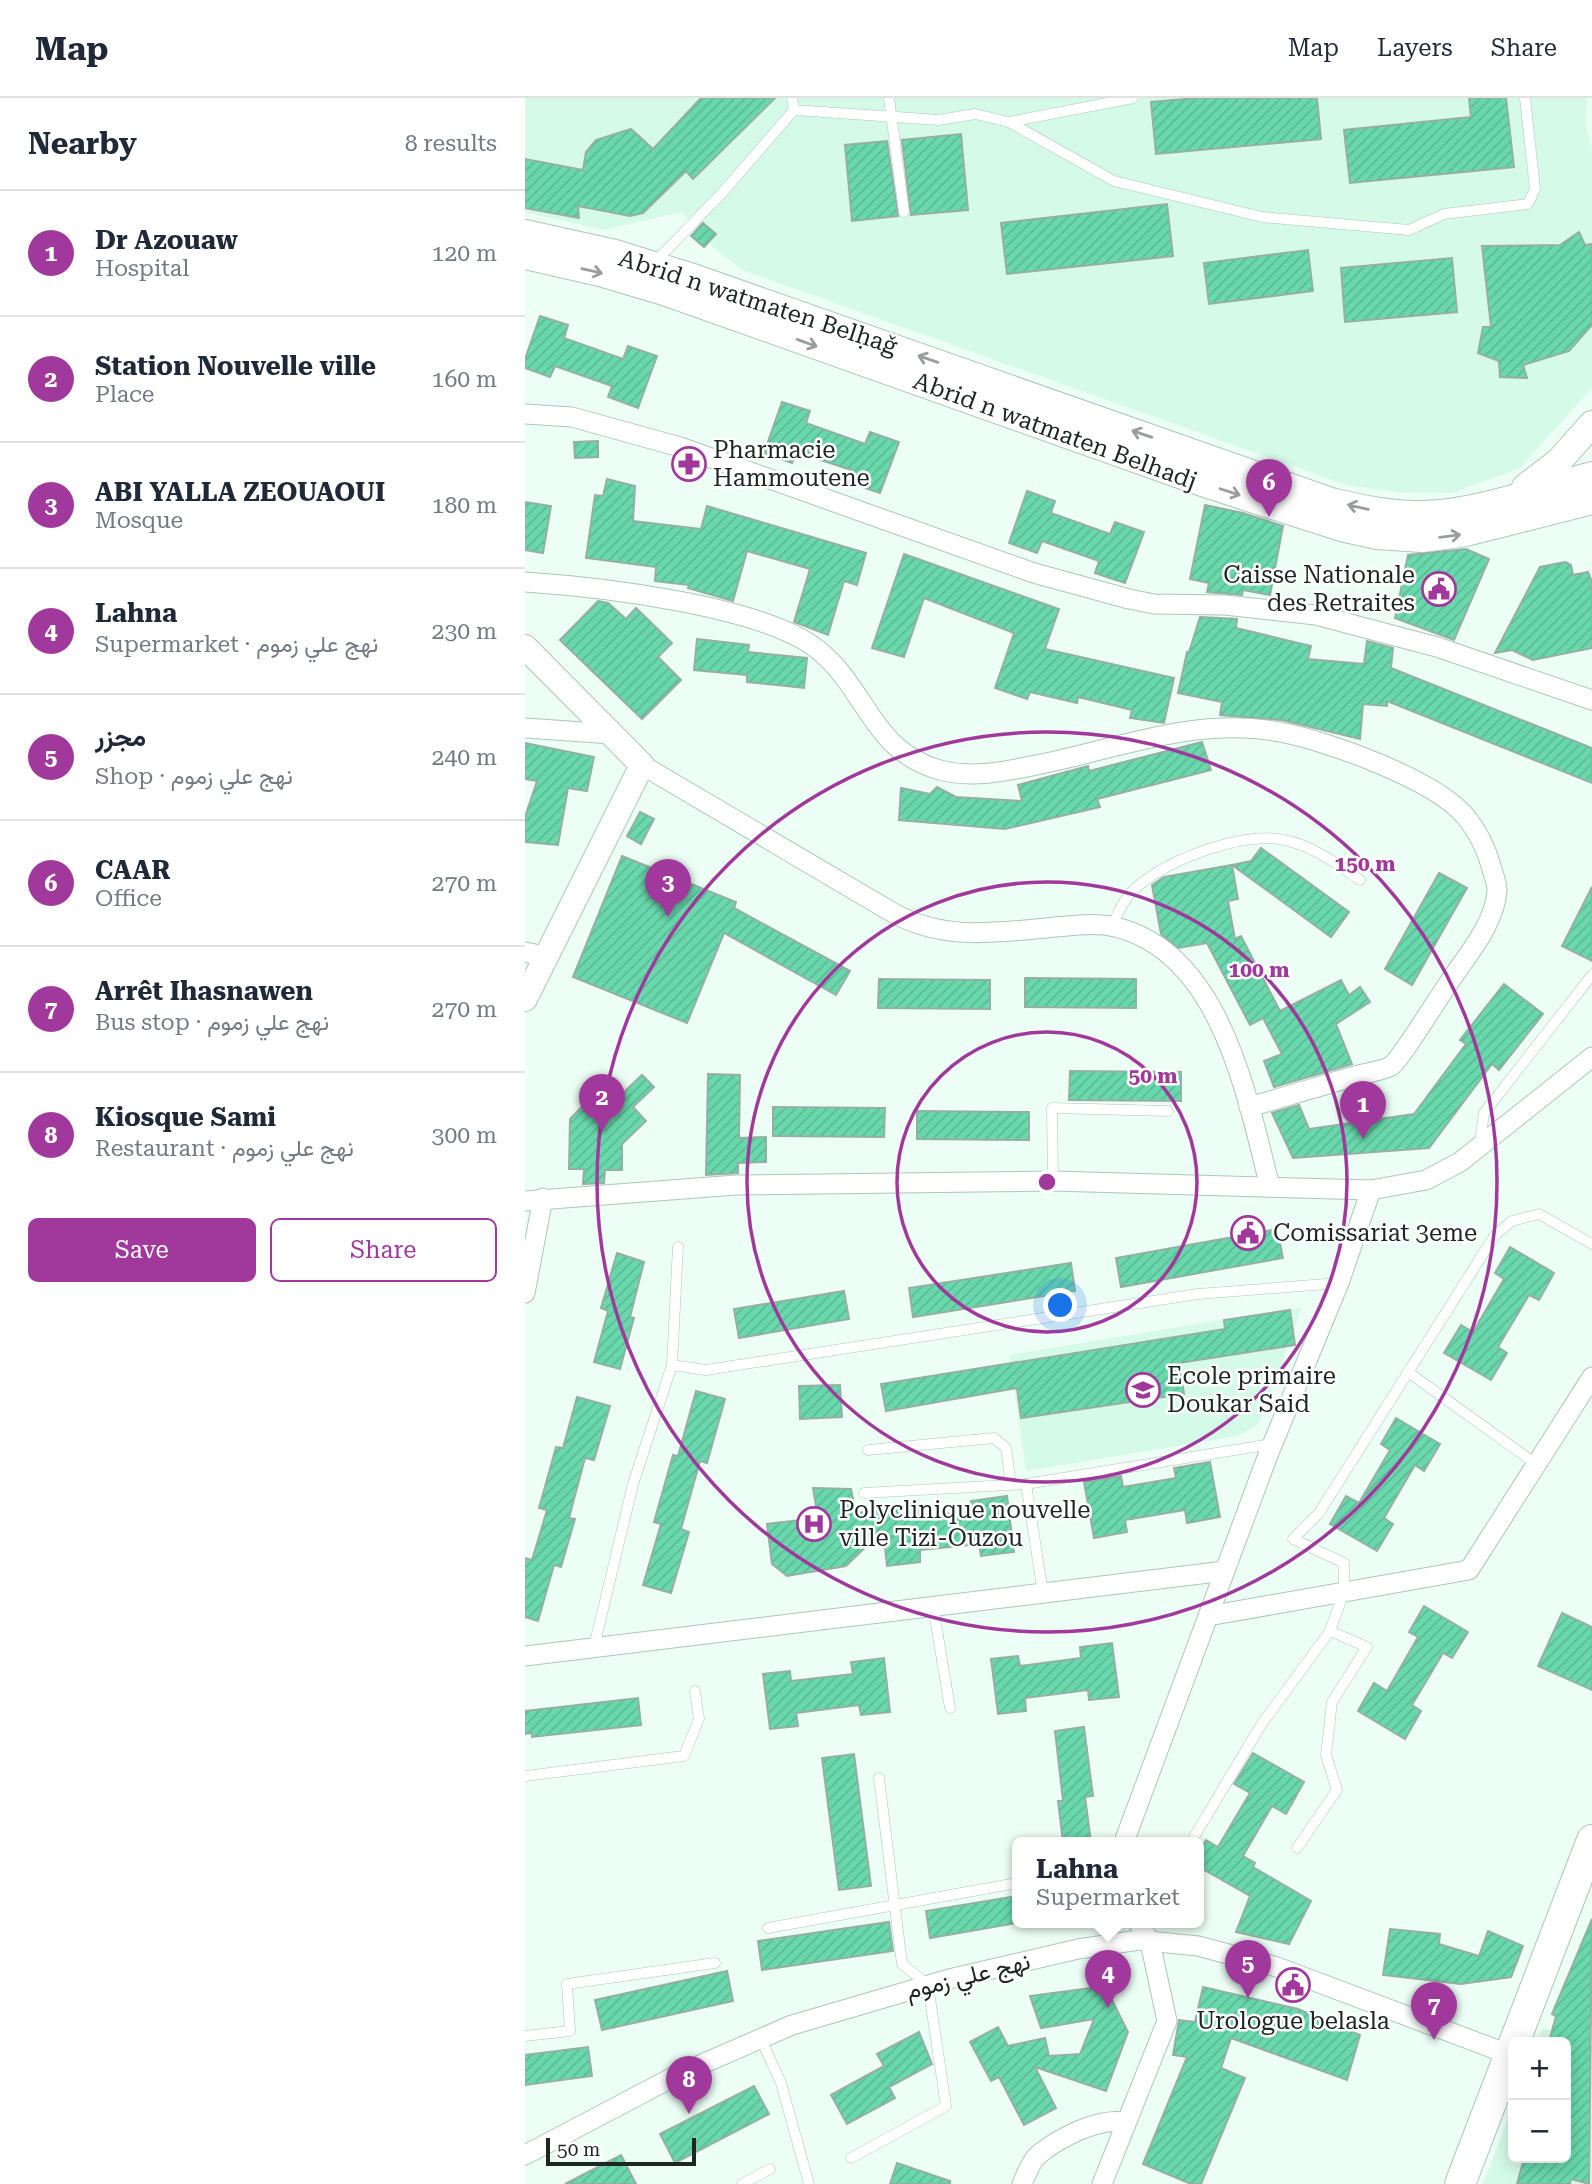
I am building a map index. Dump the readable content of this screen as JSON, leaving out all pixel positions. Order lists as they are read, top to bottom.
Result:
{
  "streets": {
    "main road": ["Abrid n watmaten Belḥaǧ", "Abrid n watmaten Belhadj"],
    "street": ["نهج علي زموم"]
  },
  "one_way": ["Abrid n watmaten Belḥaǧ", "Abrid n watmaten Belhadj"],
  "places": {
    "pharmacy": ["Pharmacie Hammoutene"],
    "public building": ["Caisse Nationale des Retraites", "Comissariat 3eme", "Urologue belasla"],
    "school or university": ["Ecole primaire Doukar Said"],
    "hospital": ["Polyclinique nouvelle ville Tizi-Ouzou"]
  },
  "scale_bar": "50 m",
  "page": {
    "header": "Map",
    "nav": ["Map", "Layers", "Share"],
    "heading": ["Nearby", "8 results"],
    "list": [
      {
        "mark": "1",
        "name": "Dr Azouaw",
        "note": "Hospital",
        "value": "120 m"
      },
      {
        "mark": "2",
        "name": "Station Nouvelle ville",
        "note": "Place",
        "value": "160 m"
      },
      {
        "mark": "3",
        "name": "ABI YALLA ZEOUAOUI",
        "note": "Mosque",
        "value": "180 m"
      },
      {
        "mark": "4",
        "name": "Lahna",
        "note": "Supermarket · نهج علي زموم",
        "value": "230 m"
      },
      {
        "mark": "5",
        "name": "مجزر",
        "note": "Shop · نهج علي زموم",
        "value": "240 m"
      },
      {
        "mark": "6",
        "name": "CAAR",
        "note": "Office",
        "value": "270 m"
      },
      {
        "mark": "7",
        "name": "Arrêt Ihasnawen",
        "note": "Bus stop · نهج علي زموم",
        "value": "270 m"
      },
      {
        "mark": "8",
        "name": "Kiosque Sami",
        "note": "Restaurant · نهج علي زموم",
        "value": "300 m"
      }
    ],
    "pins": [
      "6",
      "3",
      "2",
      "1",
      "5",
      "4",
      "7",
      "8"
    ],
    "buttons": ["Save", "Share"],
    "popup": ["Lahna", "Supermarket"],
    "map_buttons": ["+", "−"],
    "scale": "50 m"
  },
  "rings": ["150 m", "100 m", "50 m"]
}
